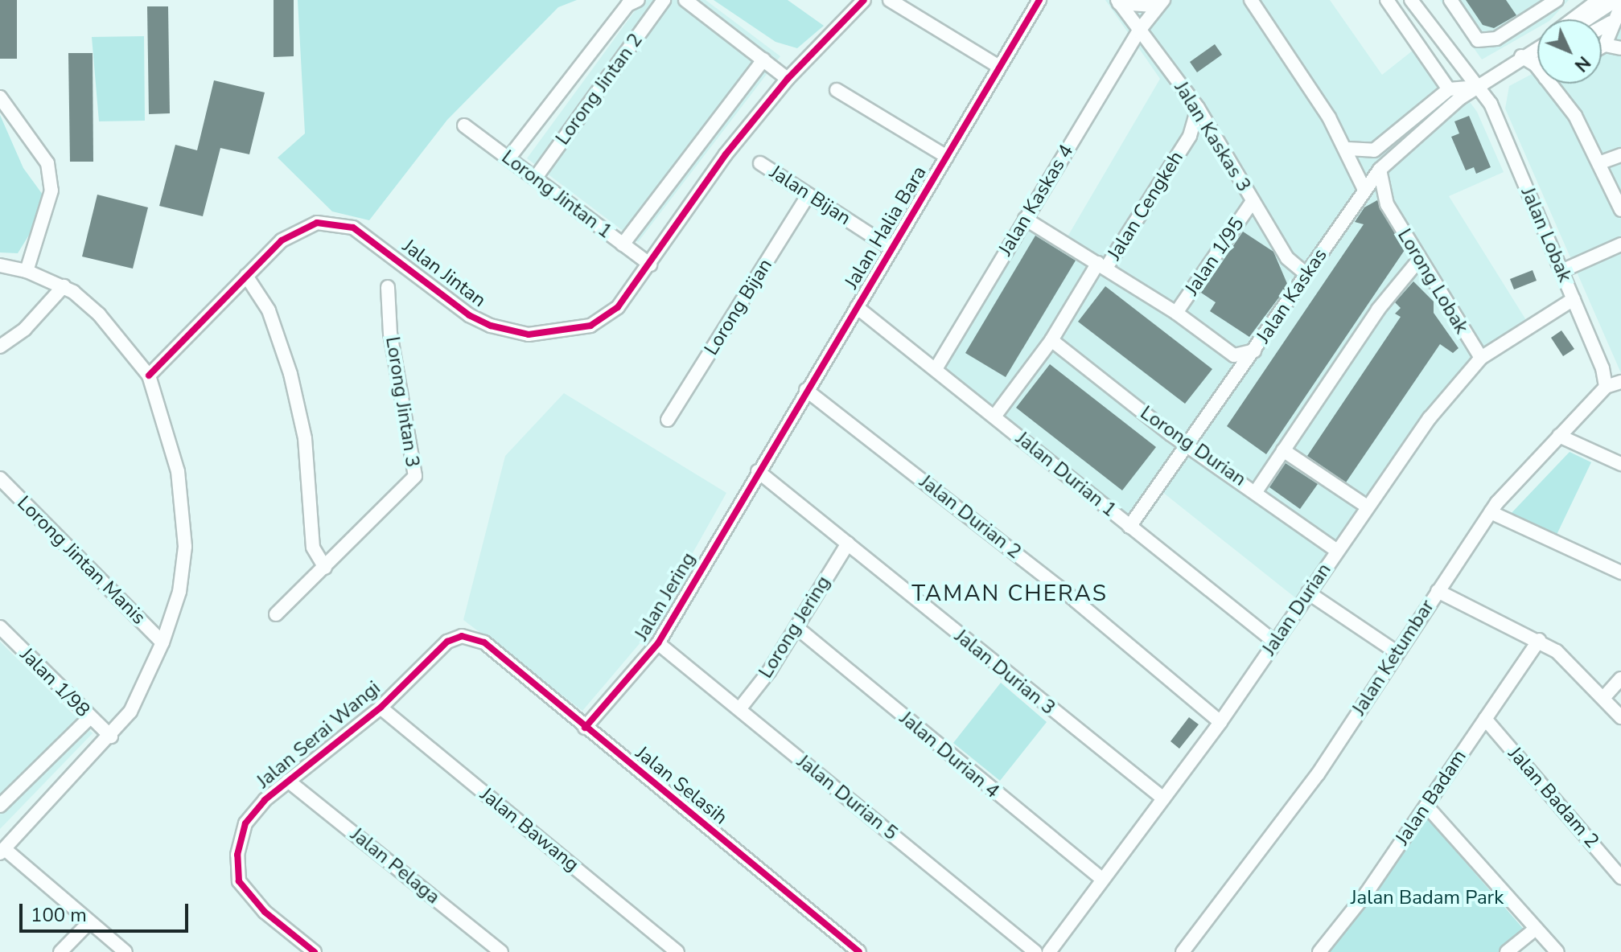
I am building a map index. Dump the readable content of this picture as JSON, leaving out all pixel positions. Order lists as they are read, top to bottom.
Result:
{
  "streets": {
    "street": [
      "Lorong Jintan 2",
      "Jalan Kaskas 3",
      "Lorong Jintan 1",
      "Jalan Bijan",
      "Jalan Kaskas 4",
      "Jalan Cengkeh",
      "Jalan Halia Bara",
      "Jalan Lobak",
      "Jalan 1/95",
      "Jalan Jintan",
      "Lorong Lobak",
      "Jalan Kaskas",
      "Lorong Bijan",
      "Lorong Jintan 3",
      "Lorong Durian",
      "Jalan Durian 1",
      "Jalan Durian 2",
      "Lorong Jintan Manis",
      "Jalan Jering",
      "Jalan Durian",
      "Lorong Jering",
      "Jalan Ketumbar",
      "Jalan Durian 3",
      "Jalan 1/98",
      "Jalan Serai Wangi",
      "Jalan Durian 4",
      "Jalan Selasih",
      "Jalan Durian 5",
      "Jalan Badam",
      "Jalan Badam 2",
      "Jalan Bawang",
      "Jalan Pelaga"
    ]
  },
  "crossings": [
    ["Lorong Jintan 2", "Lorong Jintan 1"],
    ["Jalan Kaskas 3", "Jalan Kaskas 4"],
    ["Jalan Kaskas 3", "Jalan Cengkeh"],
    ["Jalan Kaskas 3", "Jalan 1/95"],
    ["Jalan Kaskas 3", "Jalan Kaskas"],
    ["Lorong Jintan 1", "Jalan Jintan"],
    ["Jalan Bijan", "Jalan Halia Bara"],
    ["Jalan Bijan", "Lorong Bijan"],
    ["Jalan Kaskas 4", "Jalan Durian 1"],
    ["Jalan Cengkeh", "Lorong Durian"],
    ["Jalan Cengkeh", "Jalan Durian 1"],
    ["Jalan Halia Bara", "Jalan Durian 1"],
    ["Jalan Halia Bara", "Jalan Durian 2"],
    ["Jalan Halia Bara", "Jalan Jering"],
    ["Jalan Halia Bara", "Jalan Durian 3"],
    ["Jalan Lobak", "Jalan Kaskas"],
    ["Jalan Lobak", "Jalan Durian"],
    ["Jalan Lobak", "Jalan Ketumbar"],
    ["Lorong Lobak", "Jalan Kaskas"],
    ["Lorong Lobak", "Jalan Durian"],
    ["Jalan Kaskas", "Lorong Durian"],
    ["Jalan Kaskas", "Jalan Durian 1"],
    ["Lorong Durian", "Jalan Durian"],
    ["Jalan Durian 1", "Jalan Durian"],
    ["Jalan Durian 2", "Jalan Durian"],
    ["Jalan Jering", "Jalan Durian 3"],
    ["Jalan Jering", "Jalan Selasih"],
    ["Jalan Jering", "Jalan Durian 5"],
    ["Jalan Durian", "Jalan Durian 3"],
    ["Jalan Durian", "Jalan Durian 4"],
    ["Lorong Jering", "Jalan Durian 3"],
    ["Lorong Jering", "Jalan Durian 4"],
    ["Lorong Jering", "Jalan Durian 5"],
    ["Jalan Serai Wangi", "Jalan Selasih"],
    ["Jalan Serai Wangi", "Jalan Bawang"],
    ["Jalan Serai Wangi", "Jalan Pelaga"],
    ["Jalan Badam", "Jalan Badam 2"]
  ],
  "districts": ["TAMAN CHERAS"],
  "parks": ["Jalan Badam Park"],
  "scale_bar": "100 m",
  "north": "bottom right"
}
